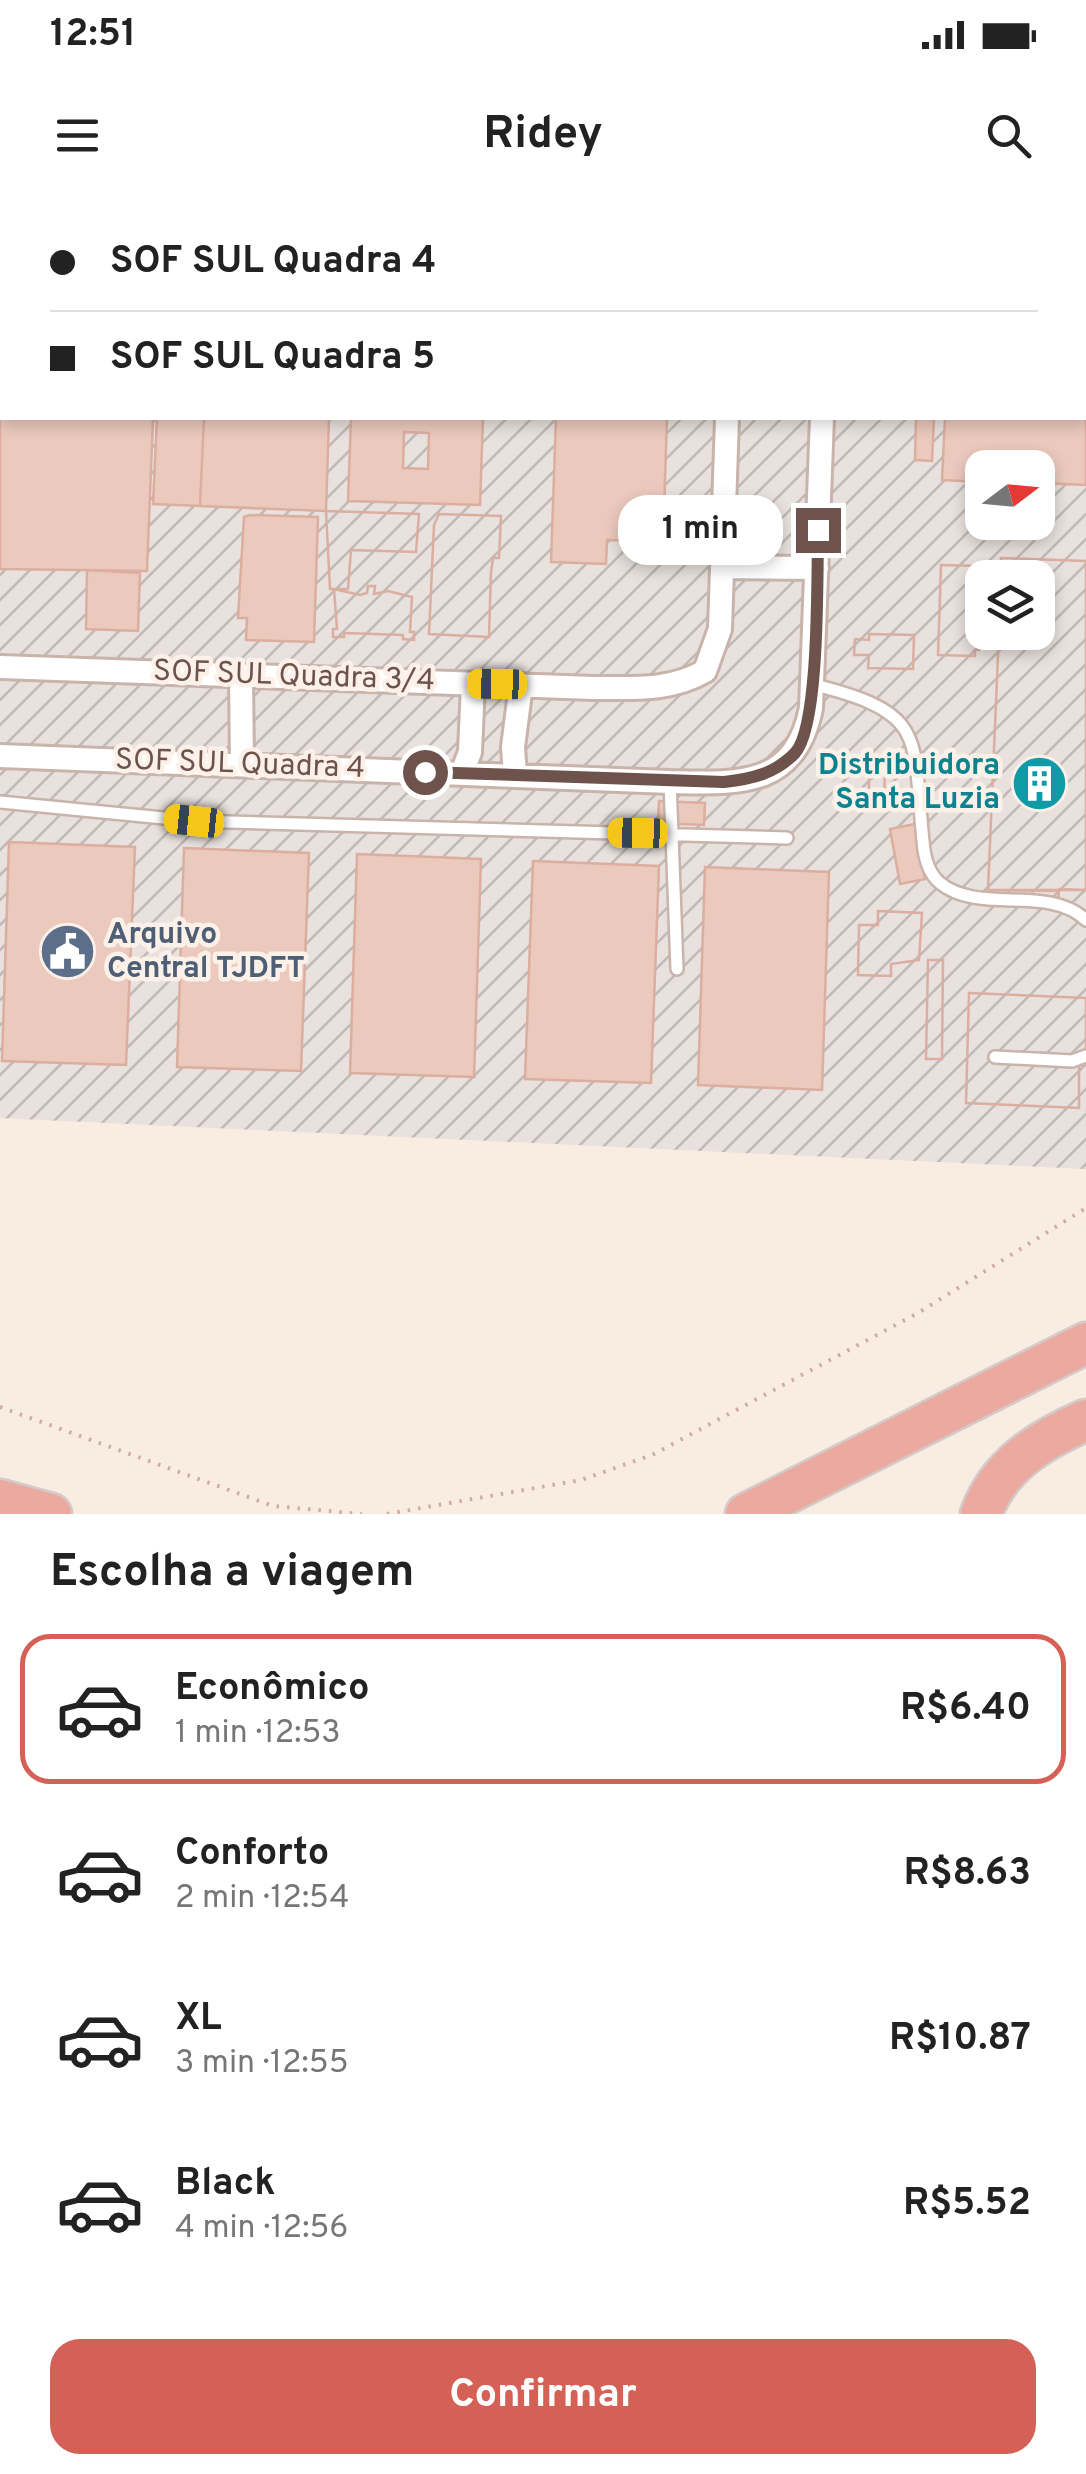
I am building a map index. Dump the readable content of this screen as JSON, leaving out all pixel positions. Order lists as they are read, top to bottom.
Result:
{
  "streets": {
    "street": ["SOF SUL Quadra 3/4", "SOF SUL Quadra 4"]
  },
  "places": {
    "building": ["Distribuidora Santa Luzia"],
    "public building": ["Arquivo Central TJDFT"]
  },
  "north": "right",
  "page": {
    "status": "12:51",
    "header": "Ridey",
    "banner": ["SOF SUL Quadra 4", "SOF SUL Quadra 5"],
    "bubble": "1 min",
    "heading": "Escolha a viagem",
    "list": [
      {
        "name": "Econômico",
        "note": "1 min · 12:53",
        "value": "R$6.40"
      },
      {
        "name": "Conforto",
        "note": "2 min · 12:54",
        "value": "R$8.63"
      },
      {
        "name": "XL",
        "note": "3 min · 12:55",
        "value": "R$10.87"
      },
      {
        "name": "Black",
        "note": "4 min · 12:56",
        "value": "R$5.52"
      }
    ],
    "buttons": "Confirmar"
  }
}
